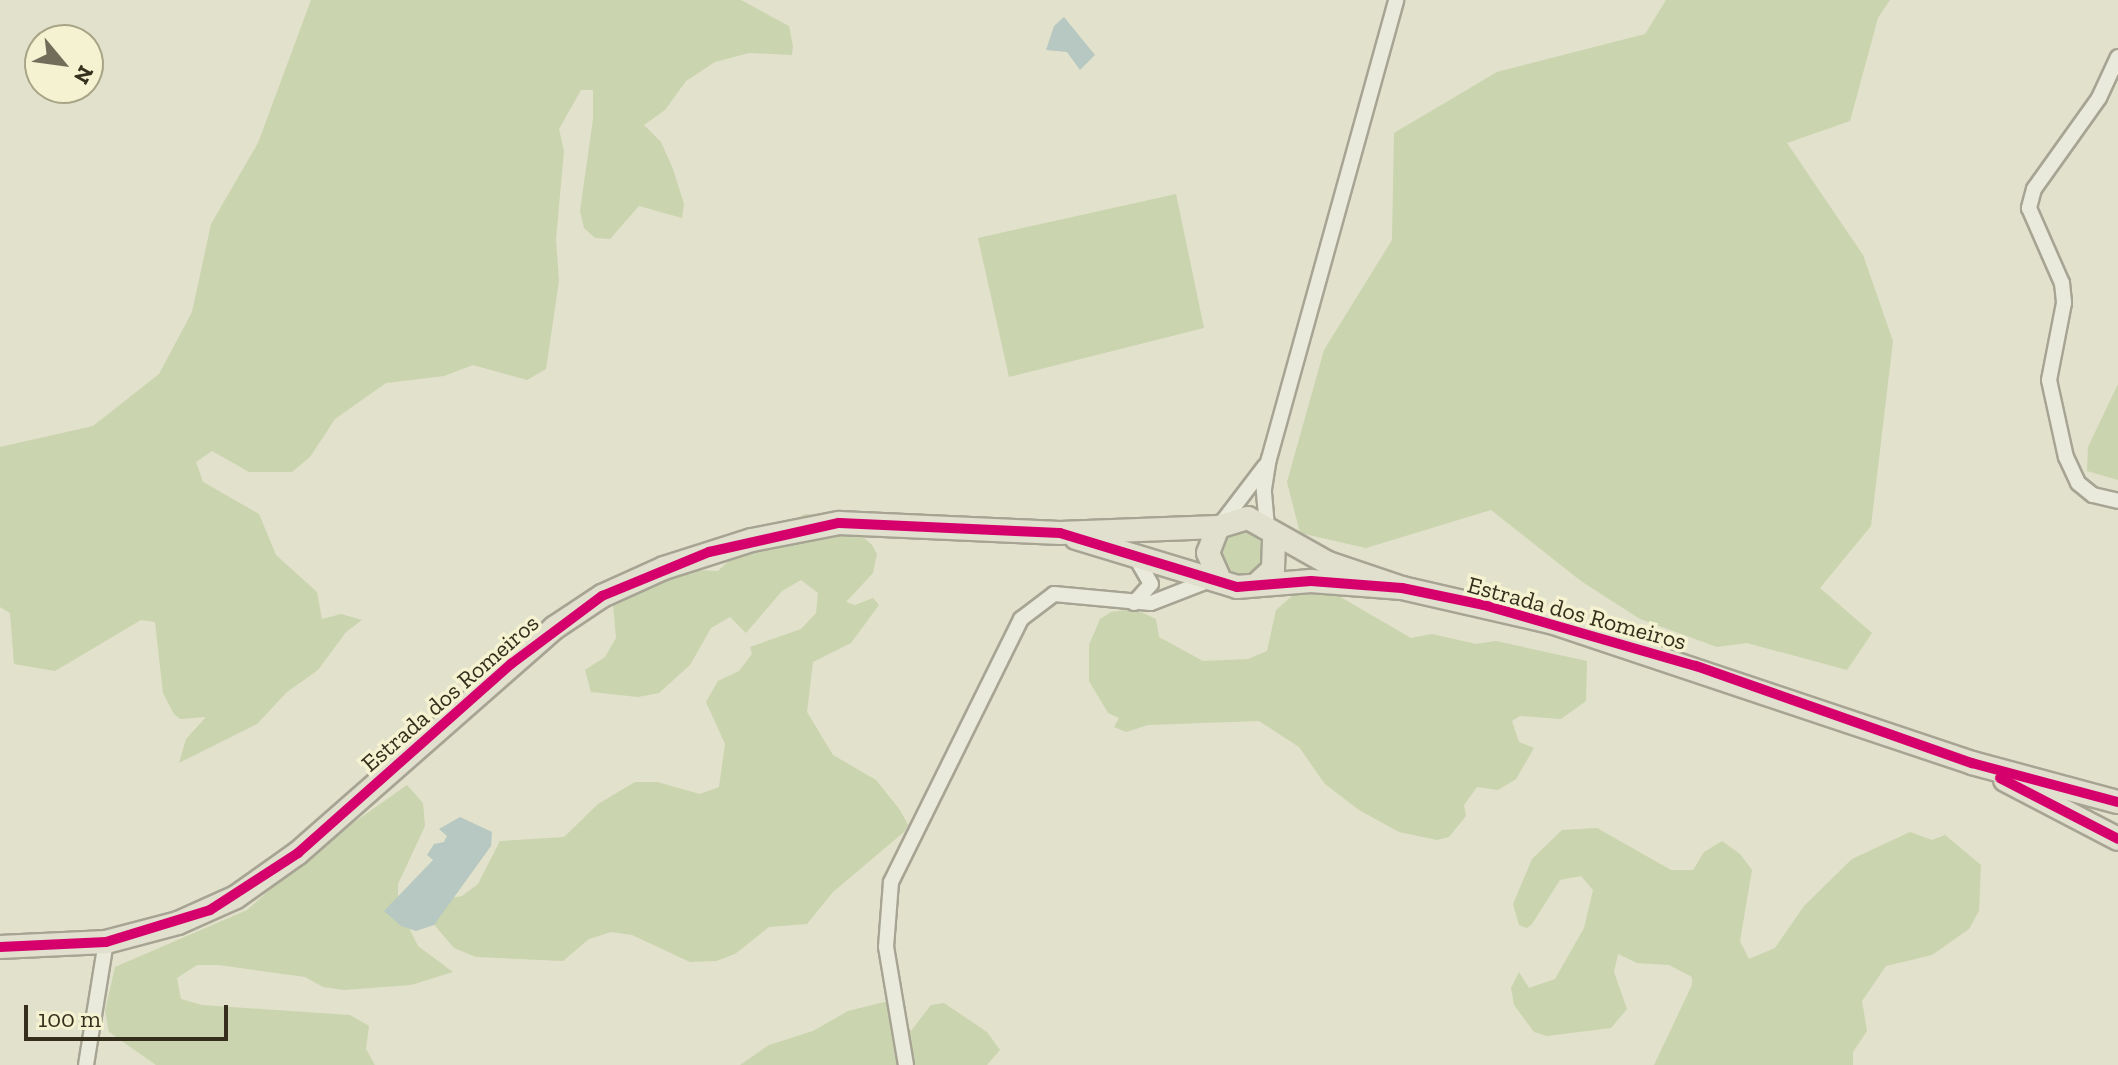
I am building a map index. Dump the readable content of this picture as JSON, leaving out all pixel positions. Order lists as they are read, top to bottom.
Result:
{
  "streets": {
    "main road": ["Estrada dos Romeiros"]
  },
  "scale_bar": "100 m",
  "north": "bottom right"
}
